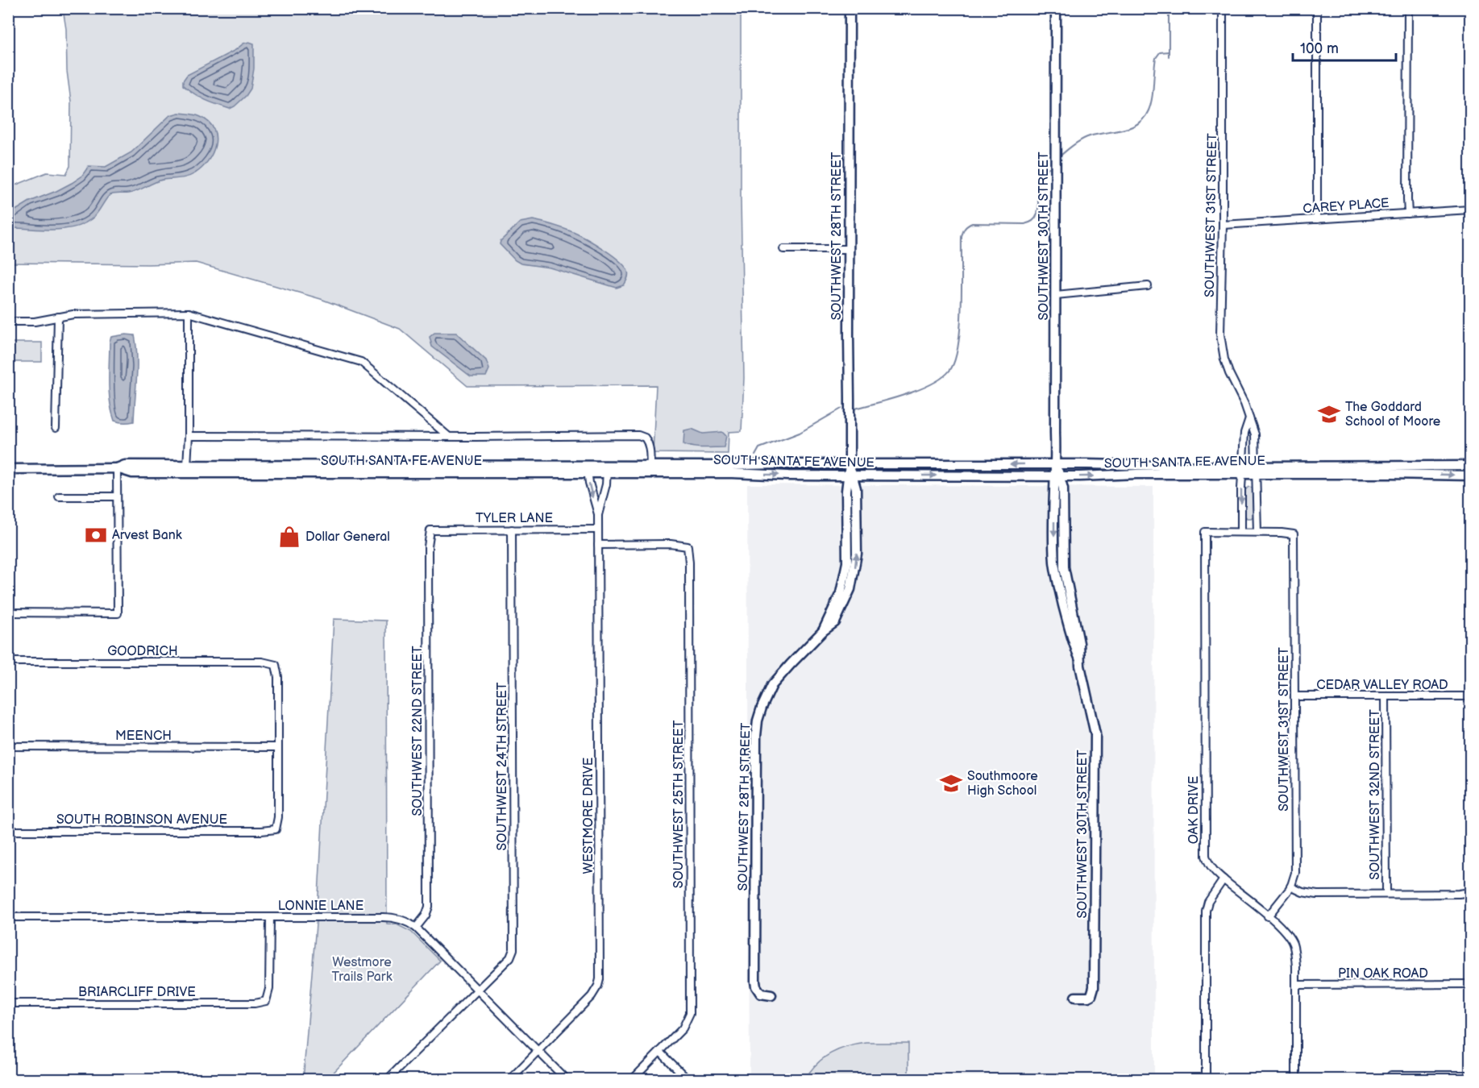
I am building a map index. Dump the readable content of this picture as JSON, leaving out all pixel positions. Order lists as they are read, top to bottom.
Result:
{
  "streets": {
    "main road": ["SOUTHWEST 28TH STREET", "SOUTHWEST 30TH STREET", "SOUTH SANTA FE AVENUE"],
    "street": [
      "CAREY PLACE",
      "SOUTHWEST 31ST STREET",
      "TYLER LANE",
      "GOODRICH",
      "CEDAR VALLEY ROAD",
      "SOUTHWEST 22ND STREET",
      "MEENCH",
      "SOUTHWEST 24TH STREET",
      "SOUTHWEST 32ND STREET",
      "SOUTHWEST 25TH STREET",
      "OAK DRIVE",
      "WESTMORE DRIVE",
      "SOUTH ROBINSON AVENUE",
      "LONNIE LANE",
      "PIN OAK ROAD",
      "BRIARCLIFF DRIVE"
    ]
  },
  "crossings": [
    ["CAREY PLACE", "SOUTHWEST 31ST STREET"],
    ["SOUTHWEST 31ST STREET", "SOUTH SANTA FE AVENUE"],
    ["SOUTHWEST 31ST STREET", "CEDAR VALLEY ROAD"],
    ["SOUTHWEST 31ST STREET", "OAK DRIVE"],
    ["SOUTHWEST 28TH STREET", "SOUTH SANTA FE AVENUE"],
    ["SOUTHWEST 30TH STREET", "SOUTH SANTA FE AVENUE"],
    ["SOUTH SANTA FE AVENUE", "WESTMORE DRIVE"],
    ["TYLER LANE", "SOUTHWEST 22ND STREET"],
    ["TYLER LANE", "SOUTHWEST 24TH STREET"],
    ["TYLER LANE", "WESTMORE DRIVE"],
    ["GOODRICH", "MEENCH"],
    ["GOODRICH", "SOUTH ROBINSON AVENUE"],
    ["CEDAR VALLEY ROAD", "SOUTHWEST 32ND STREET"],
    ["SOUTHWEST 22ND STREET", "LONNIE LANE"],
    ["MEENCH", "SOUTH ROBINSON AVENUE"],
    ["SOUTHWEST 24TH STREET", "LONNIE LANE"],
    ["SOUTHWEST 25TH STREET", "WESTMORE DRIVE"],
    ["OAK DRIVE", "PIN OAK ROAD"],
    ["WESTMORE DRIVE", "LONNIE LANE"],
    ["LONNIE LANE", "BRIARCLIFF DRIVE"]
  ],
  "parks": ["Westmore Trails Park"],
  "places": {
    "school or university": ["The Goddard School of Moore", "Southmoore High School"],
    "bank": ["Arvest Bank"],
    "shop": ["Dollar General"]
  },
  "scale_bar": "100 m"
}
